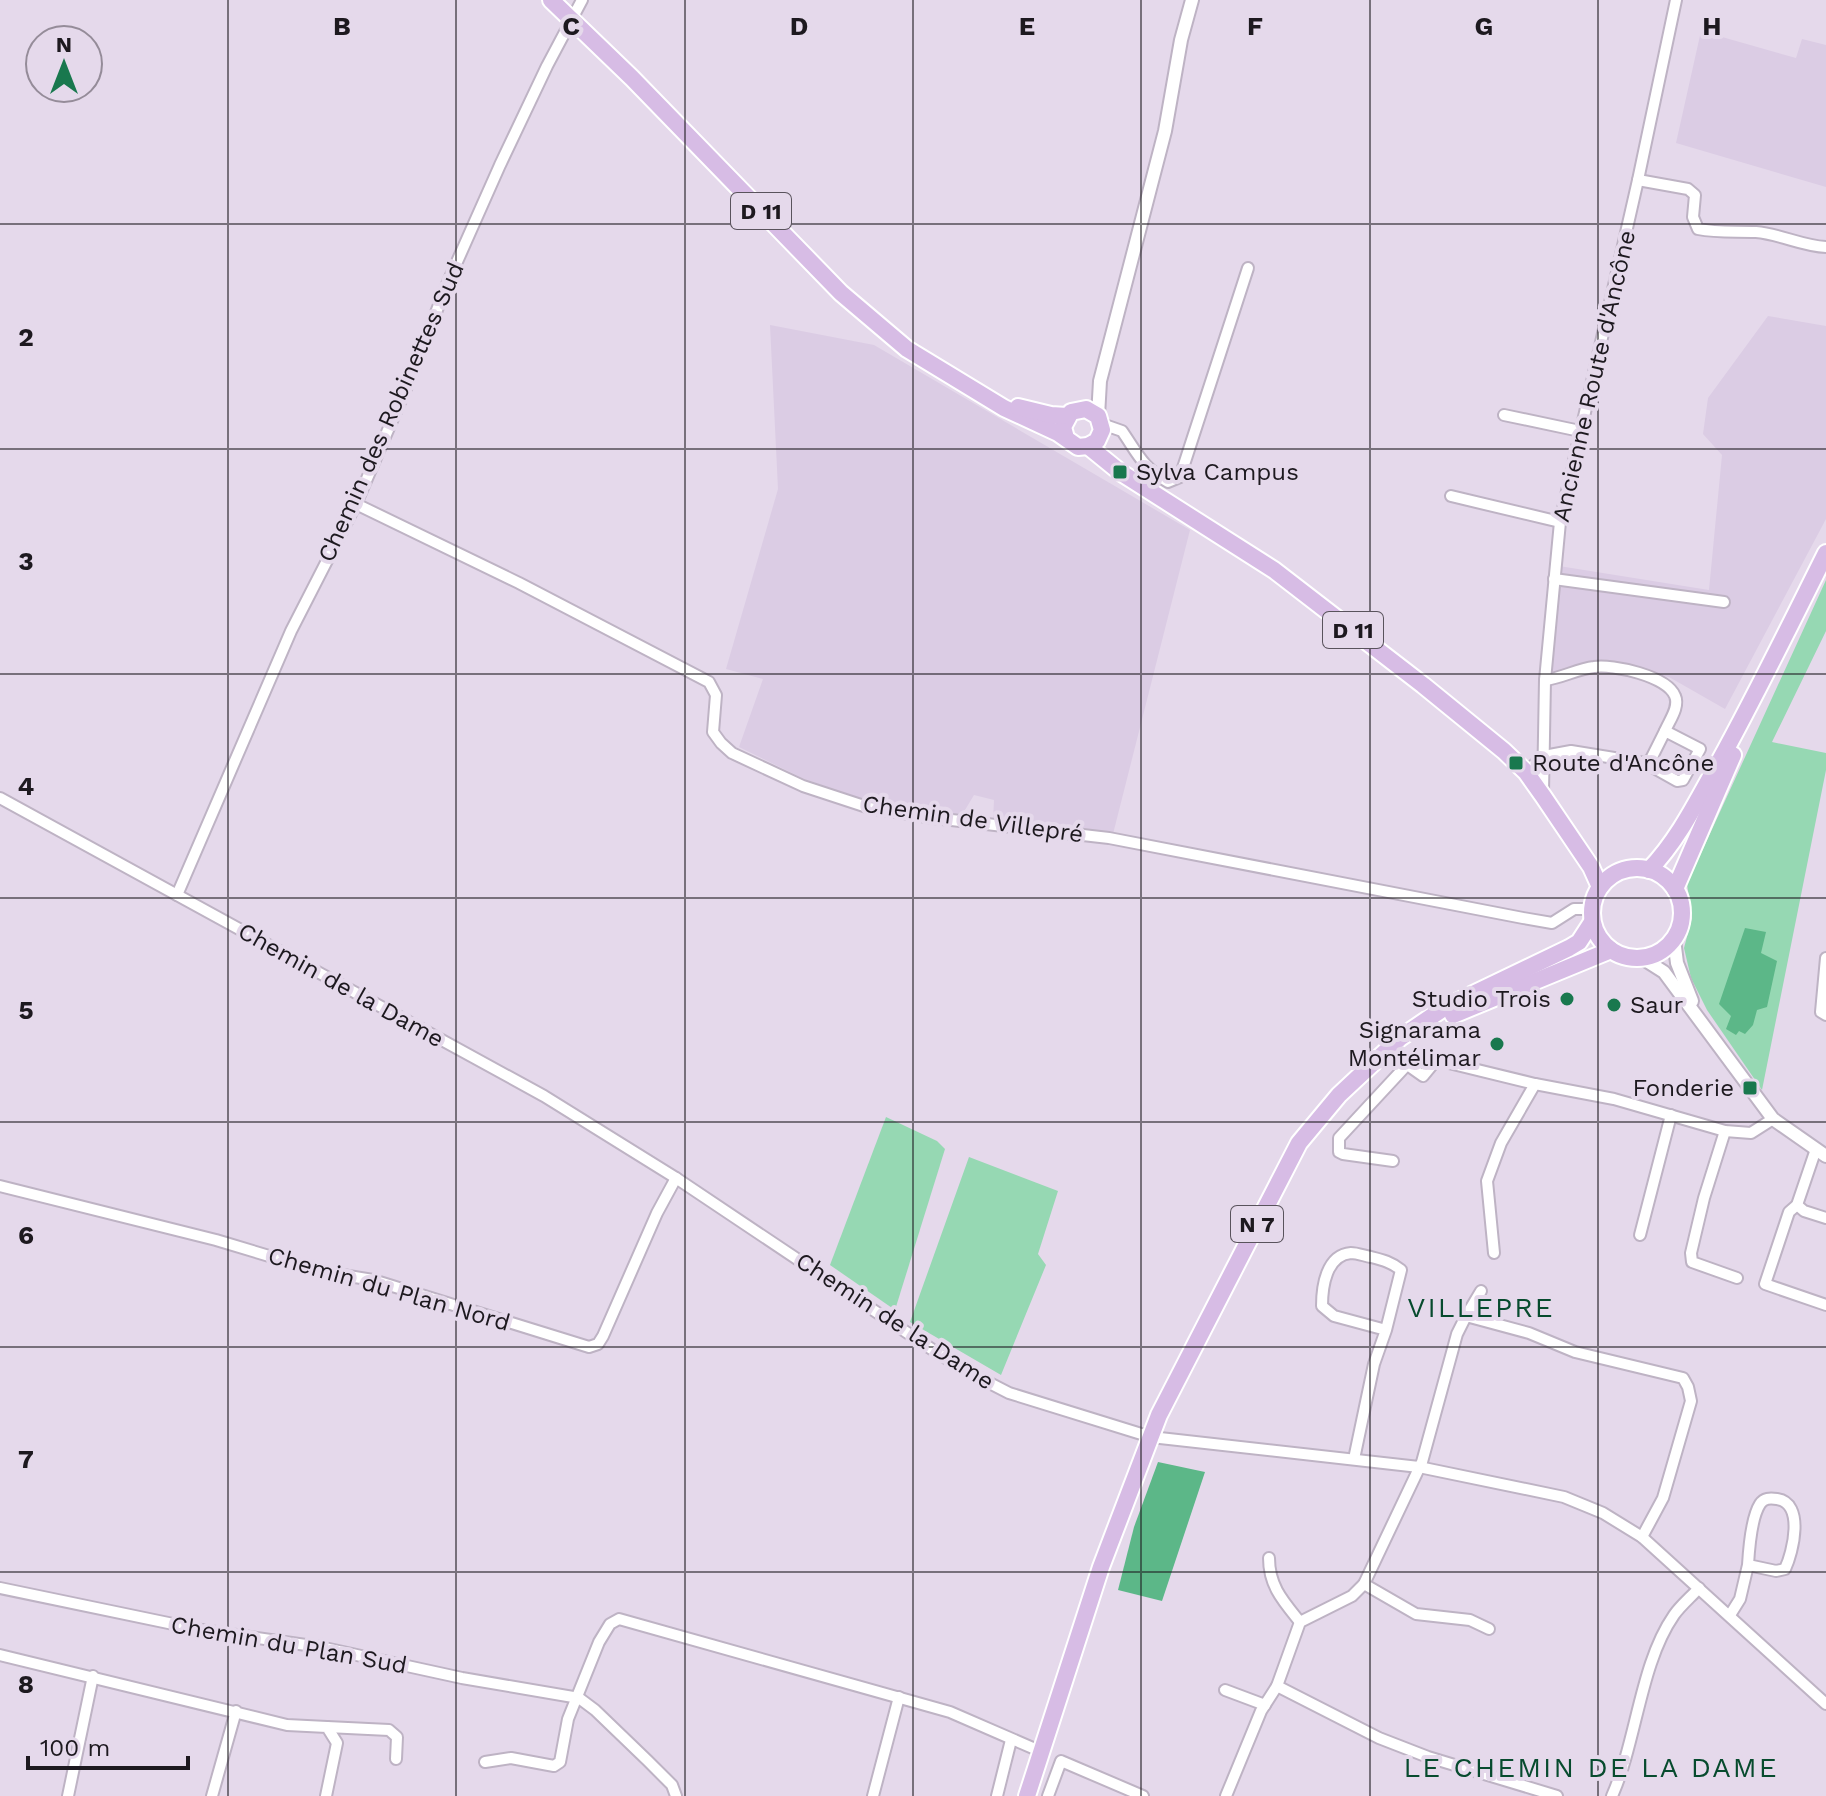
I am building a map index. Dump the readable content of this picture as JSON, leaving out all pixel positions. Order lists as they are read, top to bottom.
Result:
{
  "streets": {
    "main road": ["D 11", "N 7"],
    "street": [
      "Ancienne Route d'Ancône",
      "Chemin des Robinettes Sud",
      "Chemin de Villepré",
      "Chemin de la Dame",
      "Chemin du Plan Nord",
      "Chemin du Plan Sud"
    ]
  },
  "crossings": [
    ["D 11", "Ancienne Route d'Ancône"],
    ["D 11", "Chemin des Robinettes Sud"],
    ["D 11", "Chemin de Villepré"],
    ["D 11", "N 7"],
    ["Chemin des Robinettes Sud", "Chemin de Villepré"],
    ["Chemin des Robinettes Sud", "Chemin de la Dame"],
    ["Chemin de Villepré", "N 7"],
    ["Chemin de la Dame", "N 7"],
    ["Chemin de la Dame", "Chemin du Plan Nord"]
  ],
  "districts": ["VILLEPRE", "LE CHEMIN DE LA DAME"],
  "places": {
    "transit": ["Sylva Campus", "Route d'Ancône", "Fonderie"],
    "other": ["Studio Trois", "Saur", "Signarama Montélimar"]
  },
  "scale_bar": "100 m",
  "north": "top",
  "grid": {
    "columns": [
      "B",
      "C",
      "D",
      "E",
      "F",
      "G",
      "H"
    ],
    "rows": [
      "2",
      "3",
      "4",
      "5",
      "6",
      "7",
      "8"
    ]
  }
}
